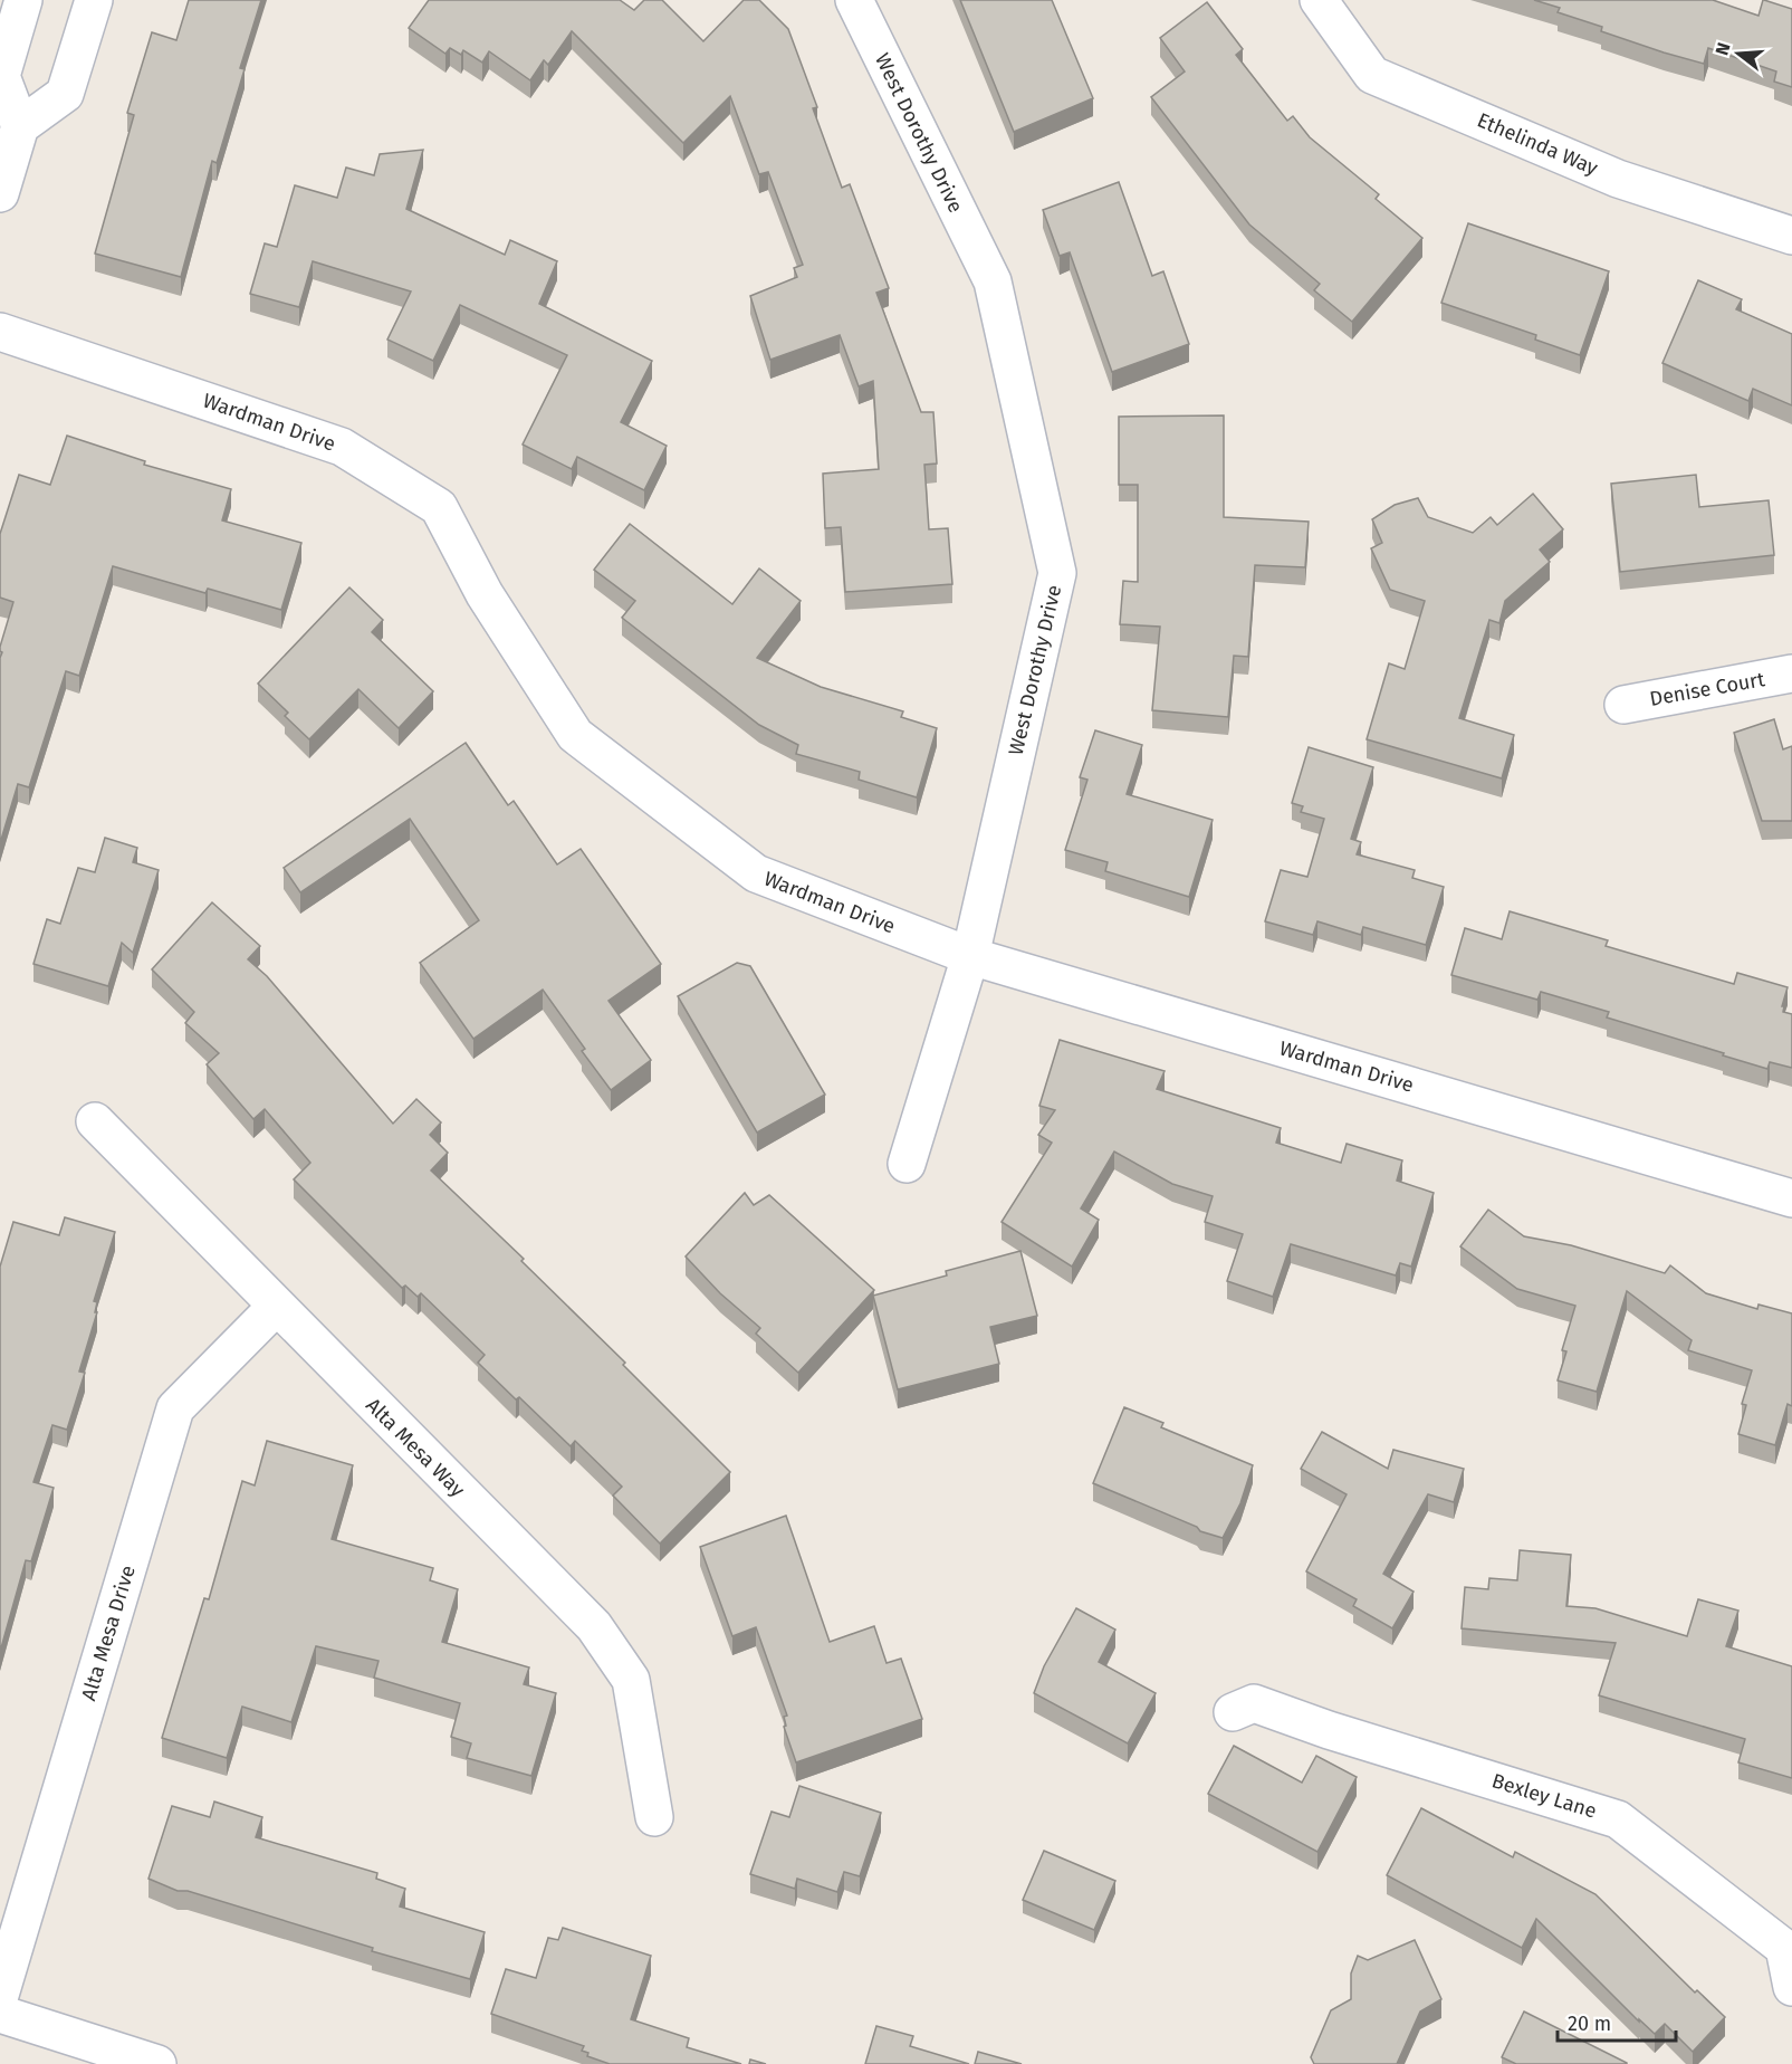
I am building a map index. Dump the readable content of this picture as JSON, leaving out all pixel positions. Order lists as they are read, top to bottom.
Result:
{
  "streets": {
    "street": [
      "West Dorothy Drive",
      "Ethelinda Way",
      "Wardman Drive",
      "Denise Court",
      "Alta Mesa Way",
      "Alta Mesa Drive",
      "Bexley Lane"
    ]
  },
  "crossings": [
    ["West Dorothy Drive", "Wardman Drive"],
    ["Alta Mesa Way", "Alta Mesa Drive"]
  ],
  "scale_bar": "20 m",
  "north": "left"
}
